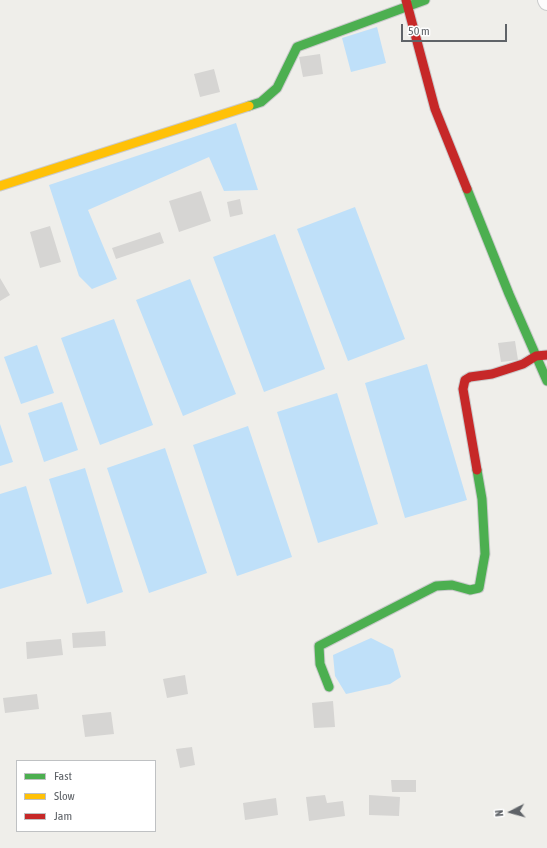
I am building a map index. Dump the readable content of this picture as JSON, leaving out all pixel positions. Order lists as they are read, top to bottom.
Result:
{
  "legend": ["Fast", "Slow", "Jam"],
  "scale_bar": "50 m",
  "north": "left"
}
